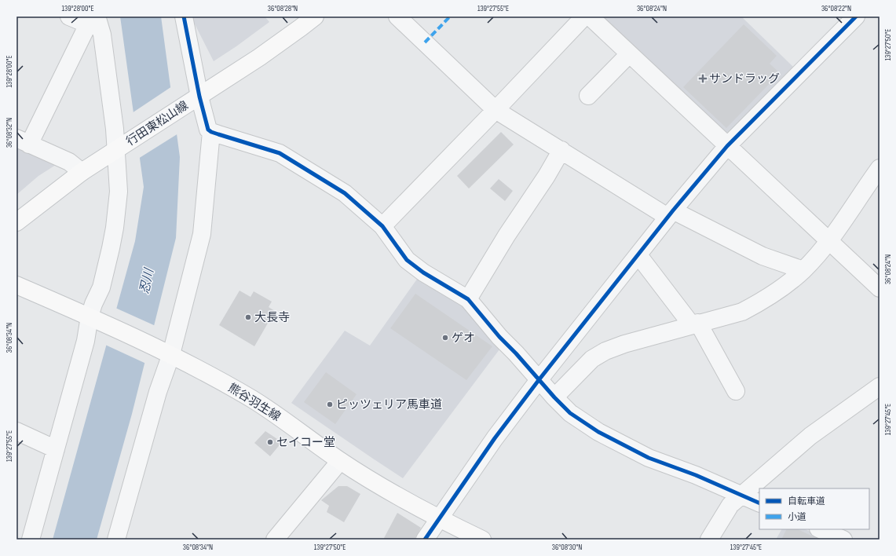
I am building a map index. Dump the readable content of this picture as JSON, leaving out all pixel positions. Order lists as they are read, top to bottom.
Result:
{
  "streets": {
    "main road": ["行田東松山線", "熊谷羽生線"]
  },
  "water": ["忍川"],
  "places": {
    "health": ["サンドラッグ"],
    "other": [
      "大長寺",
      "ゲオ",
      "ピッツェリア馬車道",
      "セイコー堂"
    ]
  },
  "legend": ["自転車道", "小道"],
  "coordinates": [
    "139°28'00\"E",
    "36°08'28\"N",
    "139°27'55\"E",
    "36°08'24\"N",
    "36°08'22\"N",
    "139°27'50\"E",
    "36°08'32\"N",
    "36°08'34\"N",
    "139°27'45\"E",
    "36°08'30\"N"
  ]
}
